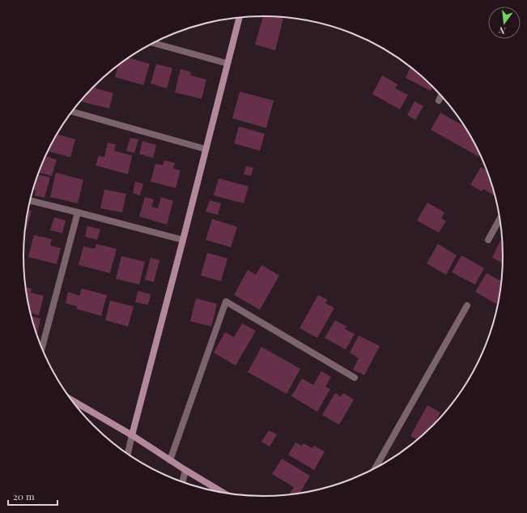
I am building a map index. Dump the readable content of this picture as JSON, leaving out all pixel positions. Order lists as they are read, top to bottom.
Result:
{
  "scale_bar": "20 m",
  "north": "bottom"
}
